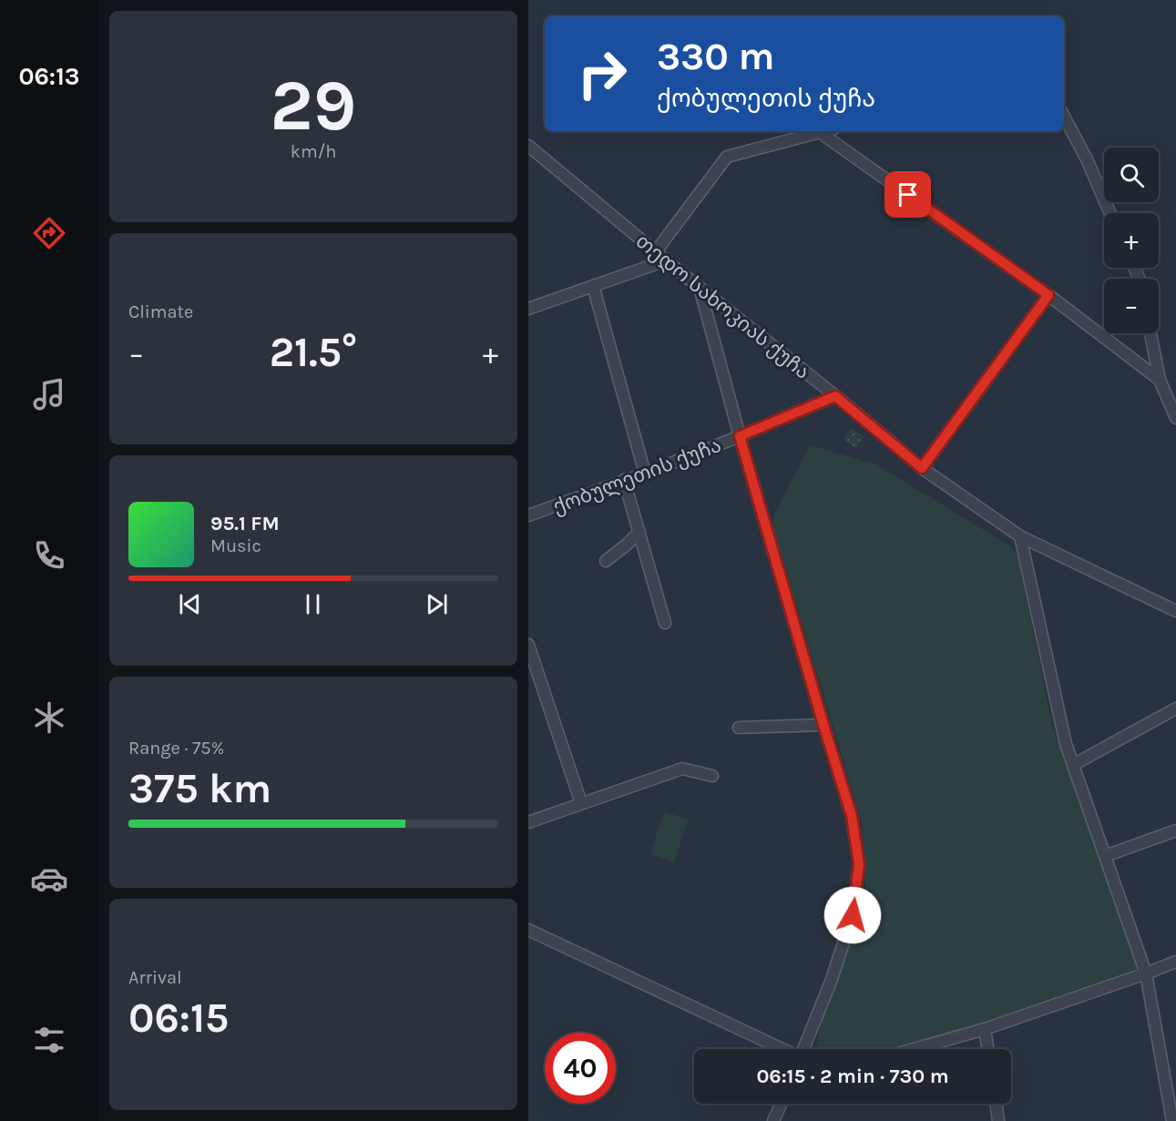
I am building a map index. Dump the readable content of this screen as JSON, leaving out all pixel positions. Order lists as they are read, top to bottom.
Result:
{
  "streets": {
    "street": ["თედო სახოკიას ქუჩა", "ქობულეთის ქუჩა"]
  },
  "crossings": [
    ["თედო სახოკიას ქუჩა", "ქობულეთის ქუჩა"]
  ],
  "page": {
    "tabs": "06:13",
    "tile": [
      ["29", "km/h"],
      "Climate",
      ["Range · 75%", "375 km"],
      ["Arrival", "06:15"]
    ],
    "turn": ["330 m", "ქობულეთის ქუჩა"],
    "map_buttons": ["+", "−"],
    "heat": ["−", "21.5°", "+"],
    "song": ["95.1 FM", "Music"],
    "limit": "40",
    "trip": "06:15 · 2 min · 730 m"
  }
}
